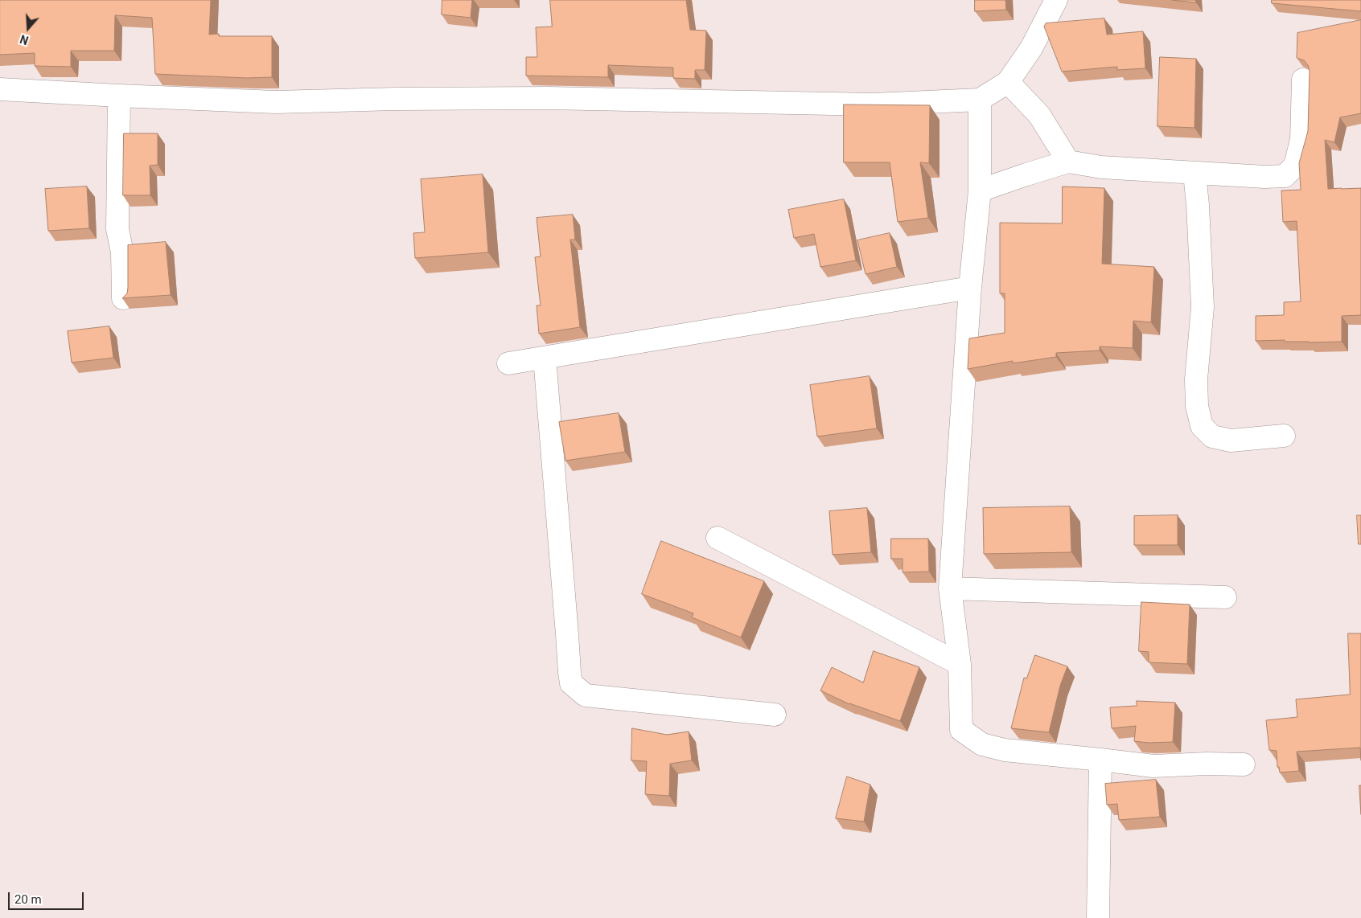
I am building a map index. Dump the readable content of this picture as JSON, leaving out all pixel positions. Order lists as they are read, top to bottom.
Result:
{
  "scale_bar": "20 m",
  "north": "bottom"
}
